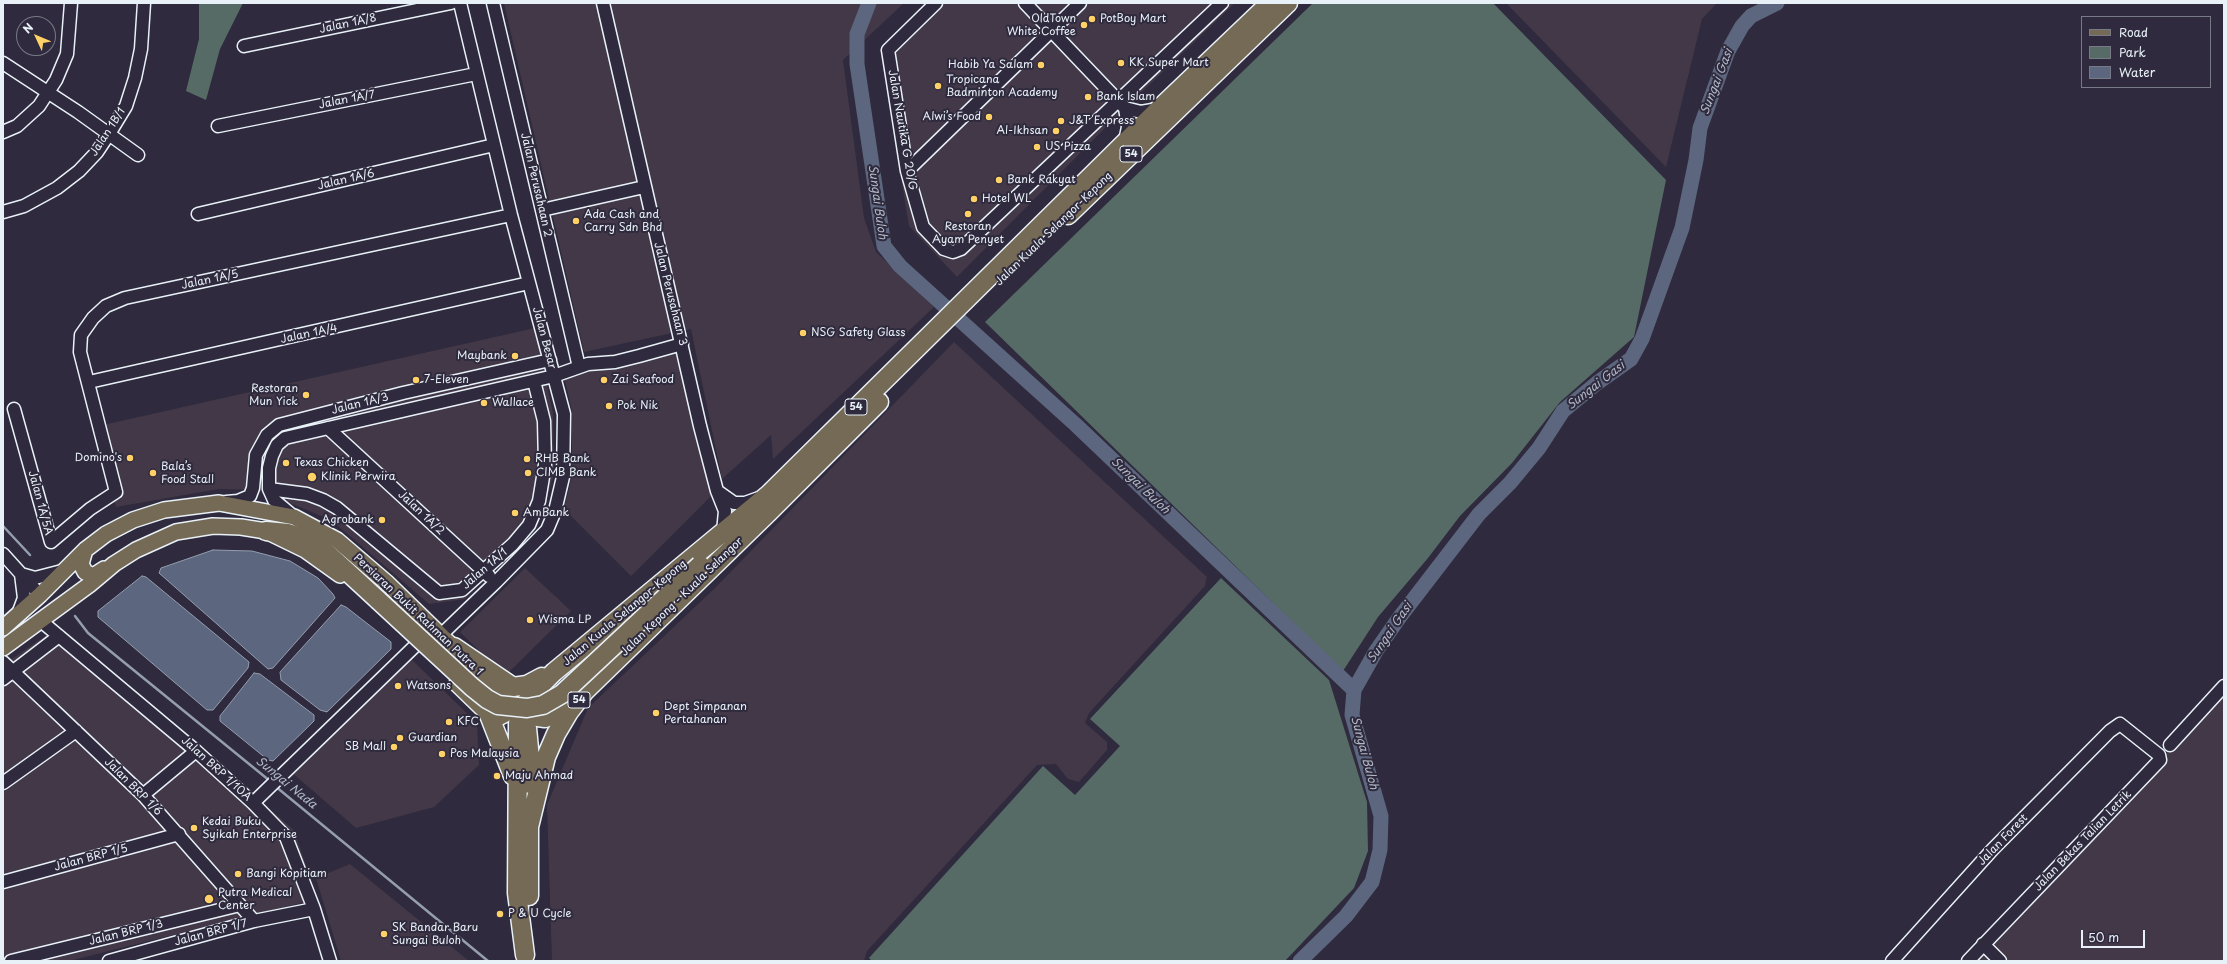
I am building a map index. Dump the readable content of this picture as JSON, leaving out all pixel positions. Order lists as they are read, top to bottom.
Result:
{
  "streets": {
    "highway": ["54", "Jalan Kuala Selangor-Kepong", "Jalan Kepong - Kuala Selangor"],
    "main road": ["Persiaran Bukit Rahman Putra 1"],
    "street": [
      "Jalan 1A/8",
      "Jalan 1A/7",
      "Jalan Nautika G 20/G",
      "Jalan 1B/1",
      "Jalan 1A/6",
      "Jalan Perusahaan 2",
      "Jalan 1A/5",
      "Jalan Perusahaan 3",
      "Jalan 1A/4",
      "Jalan Besar",
      "Jalan 1A/3",
      "Jalan 1A/5A",
      "Jalan 1A/2",
      "Jalan 1A/1",
      "Jalan BRP 1/10A",
      "Jalan BRP 1/6",
      "Jalan Forest",
      "Jalan Bekas Talian Letrik",
      "Jalan BRP 1/5",
      "Jalan BRP 1/3",
      "Jalan BRP 1/7"
    ]
  },
  "crossings": [
    ["Jalan 1A/7", "Jalan Besar"],
    ["Jalan 1A/6", "Jalan Besar"],
    ["Jalan Perusahaan 2", "Jalan 1A/3"],
    ["Jalan Kuala Selangor-Kepong", "Jalan Perusahaan 3"],
    ["Jalan Kuala Selangor-Kepong", "Jalan Kepong - Kuala Selangor"],
    ["Jalan 1A/5", "Jalan 1A/4"],
    ["Jalan 1A/5", "Jalan Besar"],
    ["Jalan 1A/5", "Jalan 1A/5A"],
    ["Jalan Perusahaan 3", "Jalan 1A/3"],
    ["Jalan Perusahaan 3", "Jalan Kepong - Kuala Selangor"],
    ["Jalan 1A/4", "Jalan Besar"],
    ["Jalan Besar", "Jalan 1A/3"],
    ["Jalan Besar", "Jalan 1A/2"],
    ["Jalan Besar", "Persiaran Bukit Rahman Putra 1"],
    ["Jalan 1A/3", "Jalan 1A/2"],
    ["Jalan 1A/3", "Jalan 1A/1"],
    ["Jalan 1A/3", "Persiaran Bukit Rahman Putra 1"],
    ["Jalan 1A/2", "Jalan 1A/1"],
    ["Jalan BRP 1/10A", "Jalan BRP 1/7"],
    ["Jalan BRP 1/6", "Jalan BRP 1/5"],
    ["Jalan BRP 1/6", "Jalan BRP 1/3"],
    ["Jalan BRP 1/6", "Jalan BRP 1/7"],
    ["Jalan Forest", "Jalan Bekas Talian Letrik"]
  ],
  "water": ["Sungai Gasi", "Sungai Buloh", "Sungai Nada"],
  "places": [
    "PotBoy Mart",
    "OldTown White Coffee",
    "KK Super Mart",
    "Habib Ya Salam",
    "Tropicana Badminton Academy",
    "Bank Islam",
    "Alwi’s Food",
    "J&T Express",
    "Al-Ikhsan",
    "US Pizza",
    "Bank Rakyat",
    "Hotel WL",
    "Restoran Ayam Penyet",
    "Ada Cash and Carry Sdn Bhd",
    "NSG Safety Glass",
    "Maybank",
    "7-Eleven",
    "Zai Seafood",
    "Restoran Mun Yick",
    "Wallace",
    "Pok Nik",
    "Domino's",
    "RHB Bank",
    "Texas Chicken",
    "Bala’s Food Stall",
    "CIMB Bank",
    "Klinik Perwira",
    "AmBank",
    "Agrobank",
    "Wisma LP",
    "Watsons",
    "Dept Simpanan Pertahanan",
    "KFC",
    "Guardian",
    "SB Mall",
    "Pos Malaysia",
    "Maju Ahmad",
    "Kedai Buku Syikah Enterprise",
    "Bangi Kopitiam",
    "Putra Medical Center",
    "P & U Cycle",
    "SK Bandar Baru Sungai Buloh"
  ],
  "legend": ["Road", "Park", "Water"],
  "scale_bar": "50 m",
  "north": "top left"
}
